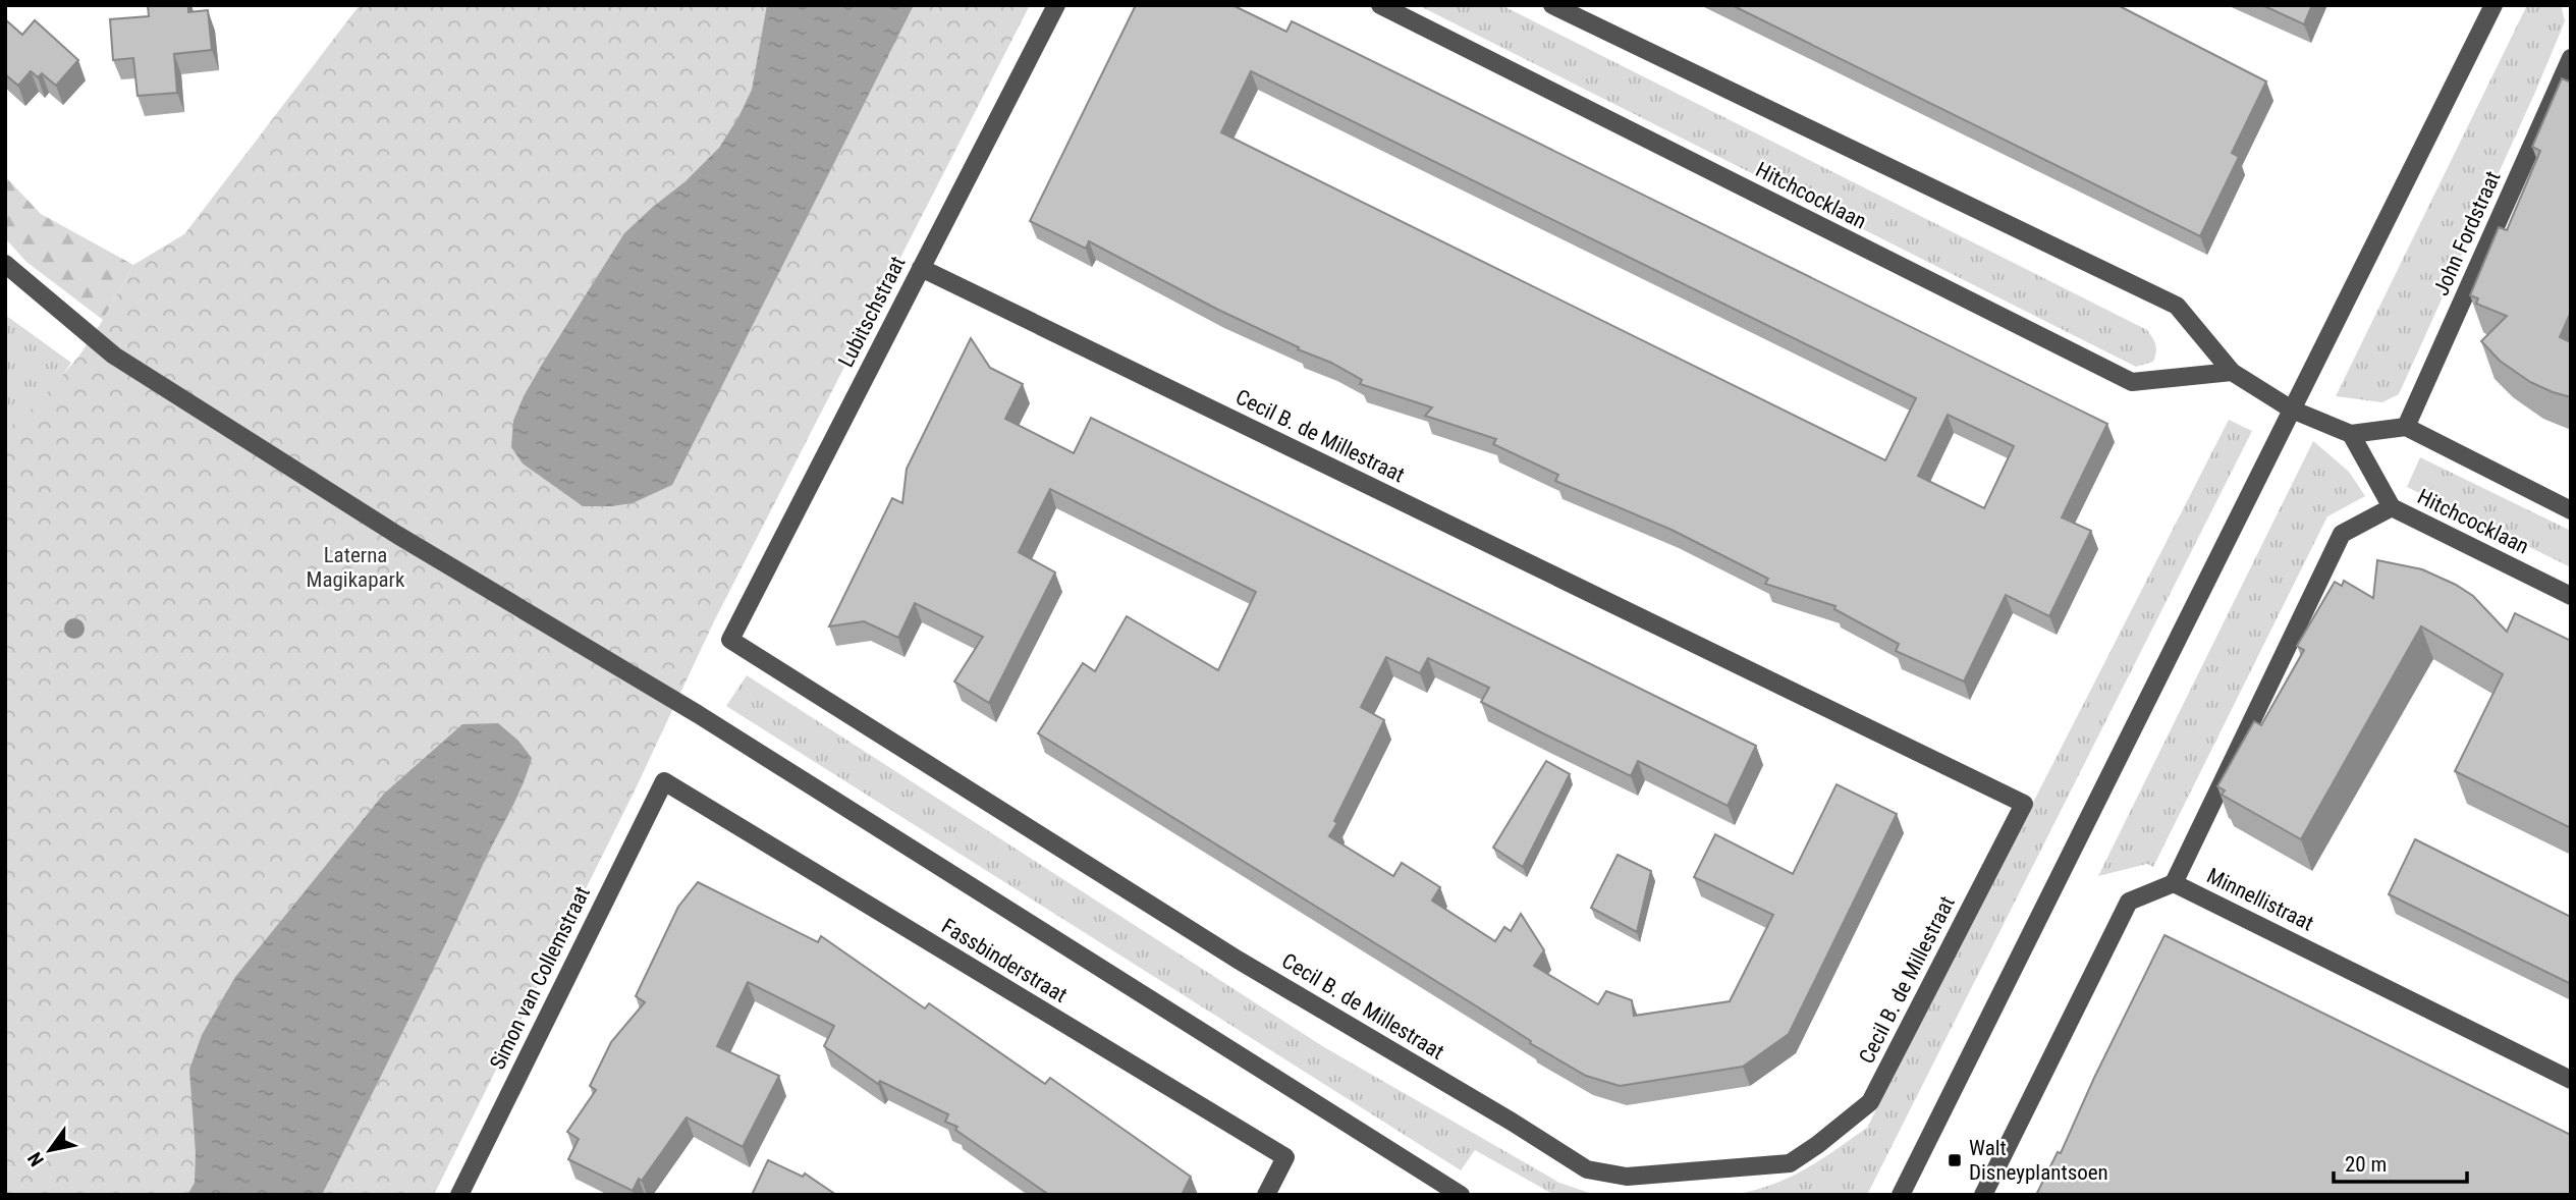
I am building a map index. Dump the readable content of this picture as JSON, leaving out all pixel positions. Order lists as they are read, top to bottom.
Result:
{
  "streets": {
    "street": [
      "Hitchcocklaan",
      "John Fordstraat",
      "Lubitschstraat",
      "Cecil B. de Millestraat",
      "Minnellistraat",
      "Fassbinderstraat",
      "Simon van Collemstraat"
    ]
  },
  "crossings": [
    ["Hitchcocklaan", "Minnellistraat"],
    ["Lubitschstraat", "Cecil B. de Millestraat"],
    ["Fassbinderstraat", "Simon van Collemstraat"]
  ],
  "parks": ["Laterna Magikapark"],
  "places": {
    "transit": ["Walt Disneyplantsoen"]
  },
  "scale_bar": "20 m",
  "north": "bottom left"
}
